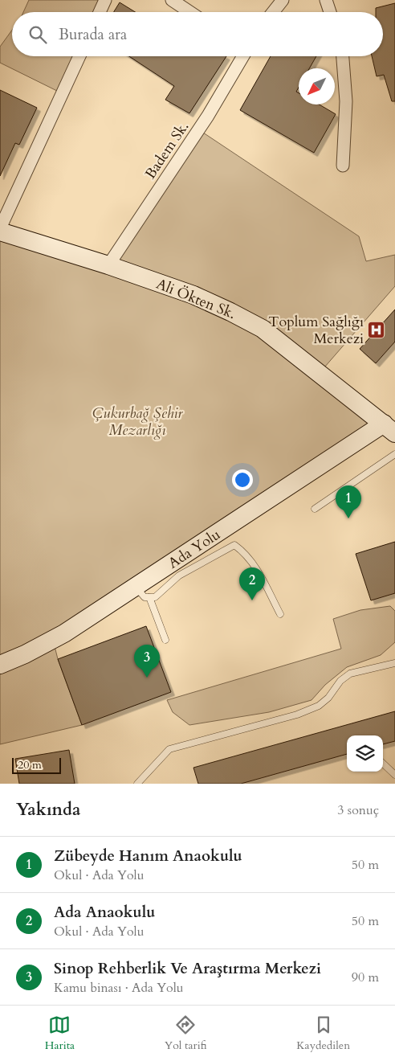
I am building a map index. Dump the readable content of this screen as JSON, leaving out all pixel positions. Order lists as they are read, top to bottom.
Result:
{
  "streets": {
    "street": ["Badem Sk.", "Ali Ökten Sk.", "Ada Yolu"]
  },
  "crossings": [
    ["Badem Sk.", "Ali Ökten Sk."],
    ["Ali Ökten Sk.", "Ada Yolu"]
  ],
  "parks": ["Çukurbağ Şehir Mezarlığı"],
  "places": {
    "hospital": ["Toplum Sağlığı Merkezi"]
  },
  "scale_bar": "20 m",
  "north": "bottom left",
  "page": {
    "search": "Burada ara",
    "pins": ["1", "2", "3"],
    "scale": "20 m",
    "heading": ["Yakında", "3 sonuç"],
    "list": [
      {
        "mark": "1",
        "name": "Zübeyde Hanım Anaokulu",
        "note": "Okul · Ada Yolu",
        "value": "50 m"
      },
      {
        "mark": "2",
        "name": "Ada Anaokulu",
        "note": "Okul · Ada Yolu",
        "value": "50 m"
      },
      {
        "mark": "3",
        "name": "Sinop Rehberlik Ve Araştırma Merkezi",
        "note": "Kamu binası · Ada Yolu",
        "value": "90 m"
      }
    ],
    "nav": ["Harita", "Yol tarifi", "Kaydedilen"]
  }
}
